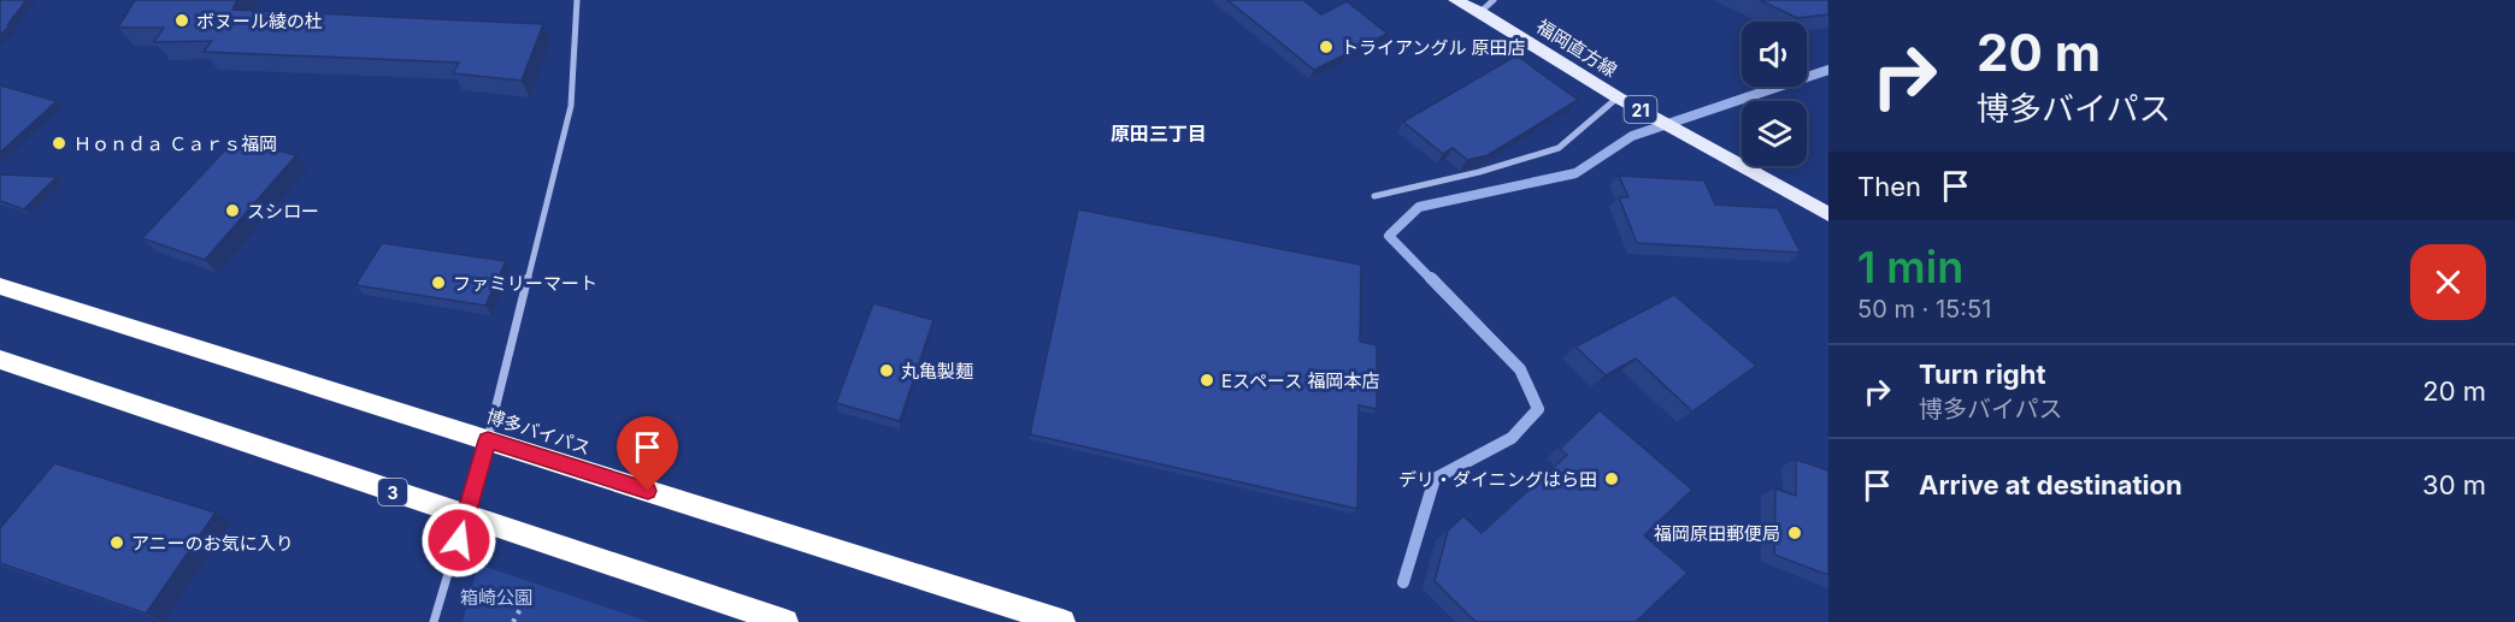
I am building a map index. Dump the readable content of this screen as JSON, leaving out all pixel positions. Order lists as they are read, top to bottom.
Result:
{
  "streets": {
    "highway": ["博多バイパス", "3"],
    "main road": ["福岡直方線", "21"]
  },
  "districts": ["原田三丁目"],
  "parks": ["箱崎公園"],
  "places": [
    "ボヌール綾の杜",
    "トライアングル 原田店",
    "Ｈｏｎｄａ Ｃａｒｓ福岡",
    "スシロー",
    "ファミリーマート",
    "丸亀製麺",
    "Eスペース 福岡本店",
    "デリ・ダイニングはら田",
    "福岡原田郵便局",
    "アニーのお気に入り"
  ],
  "page": {
    "turn": ["20 m", "博多バイパス"],
    "then": "Then",
    "heading": ["1 min", "50 m · 15:51"],
    "list": [
      {
        "name": "Turn right",
        "note": "博多バイパス",
        "value": "20 m"
      },
      {
        "name": "Arrive at destination",
        "value": "30 m"
      }
    ]
  }
}
